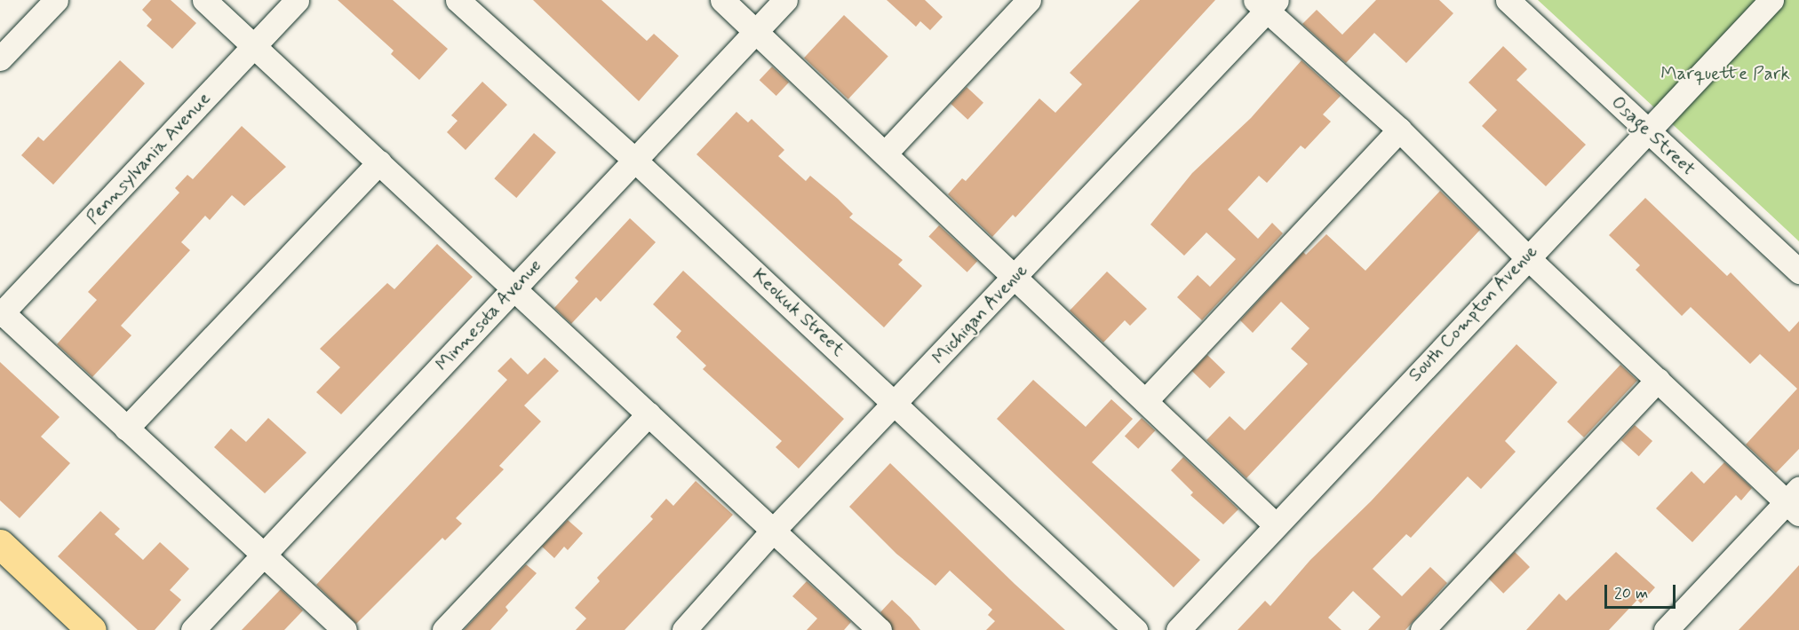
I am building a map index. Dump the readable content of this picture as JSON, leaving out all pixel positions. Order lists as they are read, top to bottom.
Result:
{
  "streets": {
    "street": [
      "Osage Street",
      "Pennsylvania Avenue",
      "Keokuk Street",
      "South Compton Avenue",
      "Michigan Avenue",
      "Minnesota Avenue"
    ]
  },
  "crossings": [
    ["Osage Street", "South Compton Avenue"],
    ["Keokuk Street", "Michigan Avenue"],
    ["Keokuk Street", "Minnesota Avenue"]
  ],
  "parks": ["Marquette Park"],
  "scale_bar": "20 m"
}
